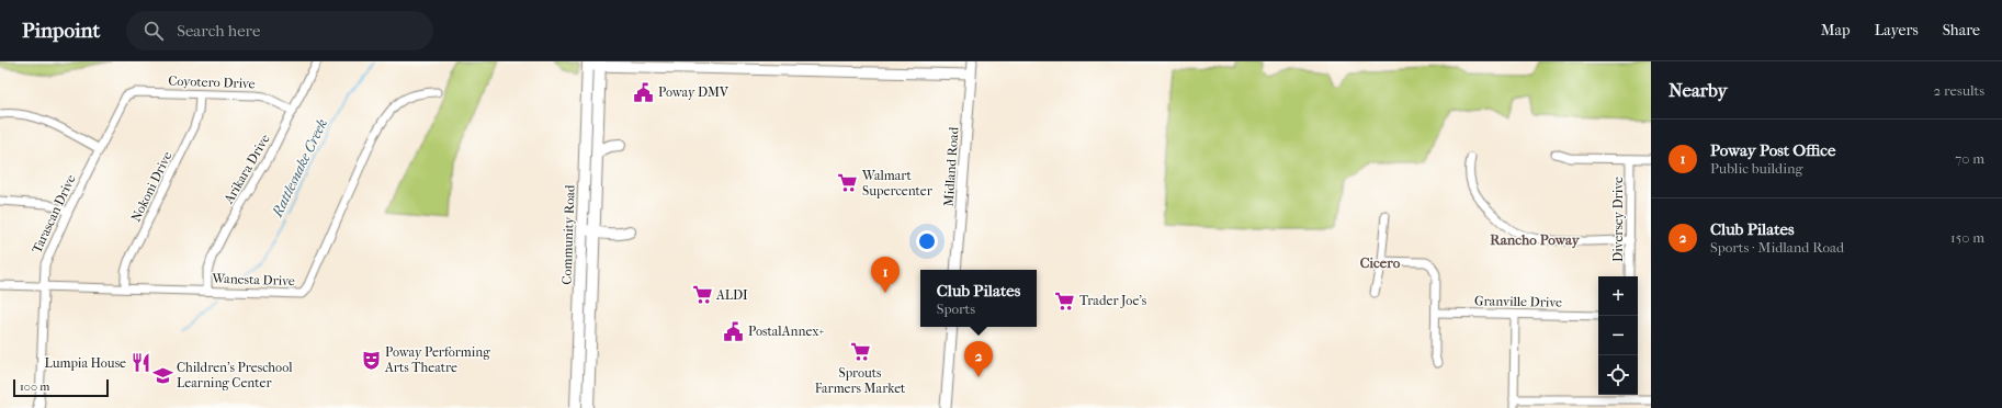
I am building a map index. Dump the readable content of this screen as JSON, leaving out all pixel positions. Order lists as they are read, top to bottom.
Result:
{
  "streets": {
    "main road": ["Community Road"],
    "street": [
      "Coyotero Drive",
      "Midland Road",
      "Arikara Drive",
      "Nokoni Drive",
      "Tarascan Drive",
      "Diversey Drive",
      "Wanesta Drive",
      "Granville Drive"
    ]
  },
  "crossings": [
    ["Coyotero Drive", "Arikara Drive"],
    ["Coyotero Drive", "Nokoni Drive"],
    ["Coyotero Drive", "Tarascan Drive"],
    ["Arikara Drive", "Wanesta Drive"],
    ["Nokoni Drive", "Wanesta Drive"],
    ["Tarascan Drive", "Wanesta Drive"]
  ],
  "districts": ["Rancho Poway", "Cicero"],
  "water": ["Rattlesnake Creek"],
  "places": {
    "public building": ["Poway DMV", "PostalAnnex+"],
    "supermarket": [
      "Walmart Supercenter",
      "ALDI",
      "Trader Joe's",
      "Sprouts Farmers Market"
    ],
    "theatre": ["Poway Performing Arts Theatre"],
    "restaurant": ["Lumpia House"],
    "school or university": ["Children's Preschool Learning Center"]
  },
  "scale_bar": "100 m",
  "page": {
    "header": "Pinpoint",
    "search": "Search here",
    "nav": ["Map", "Layers", "Share"],
    "heading": ["Nearby", "2 results"],
    "list": [
      {
        "mark": "1",
        "name": "Poway Post Office",
        "note": "Public building",
        "value": "70 m"
      },
      {
        "mark": "2",
        "name": "Club Pilates",
        "note": "Sports · Midland Road",
        "value": "150 m"
      }
    ],
    "pins": ["1", "2"],
    "popup": ["Club Pilates", "Sports"],
    "map_buttons": ["+", "−"],
    "scale": "100 m"
  }
}
